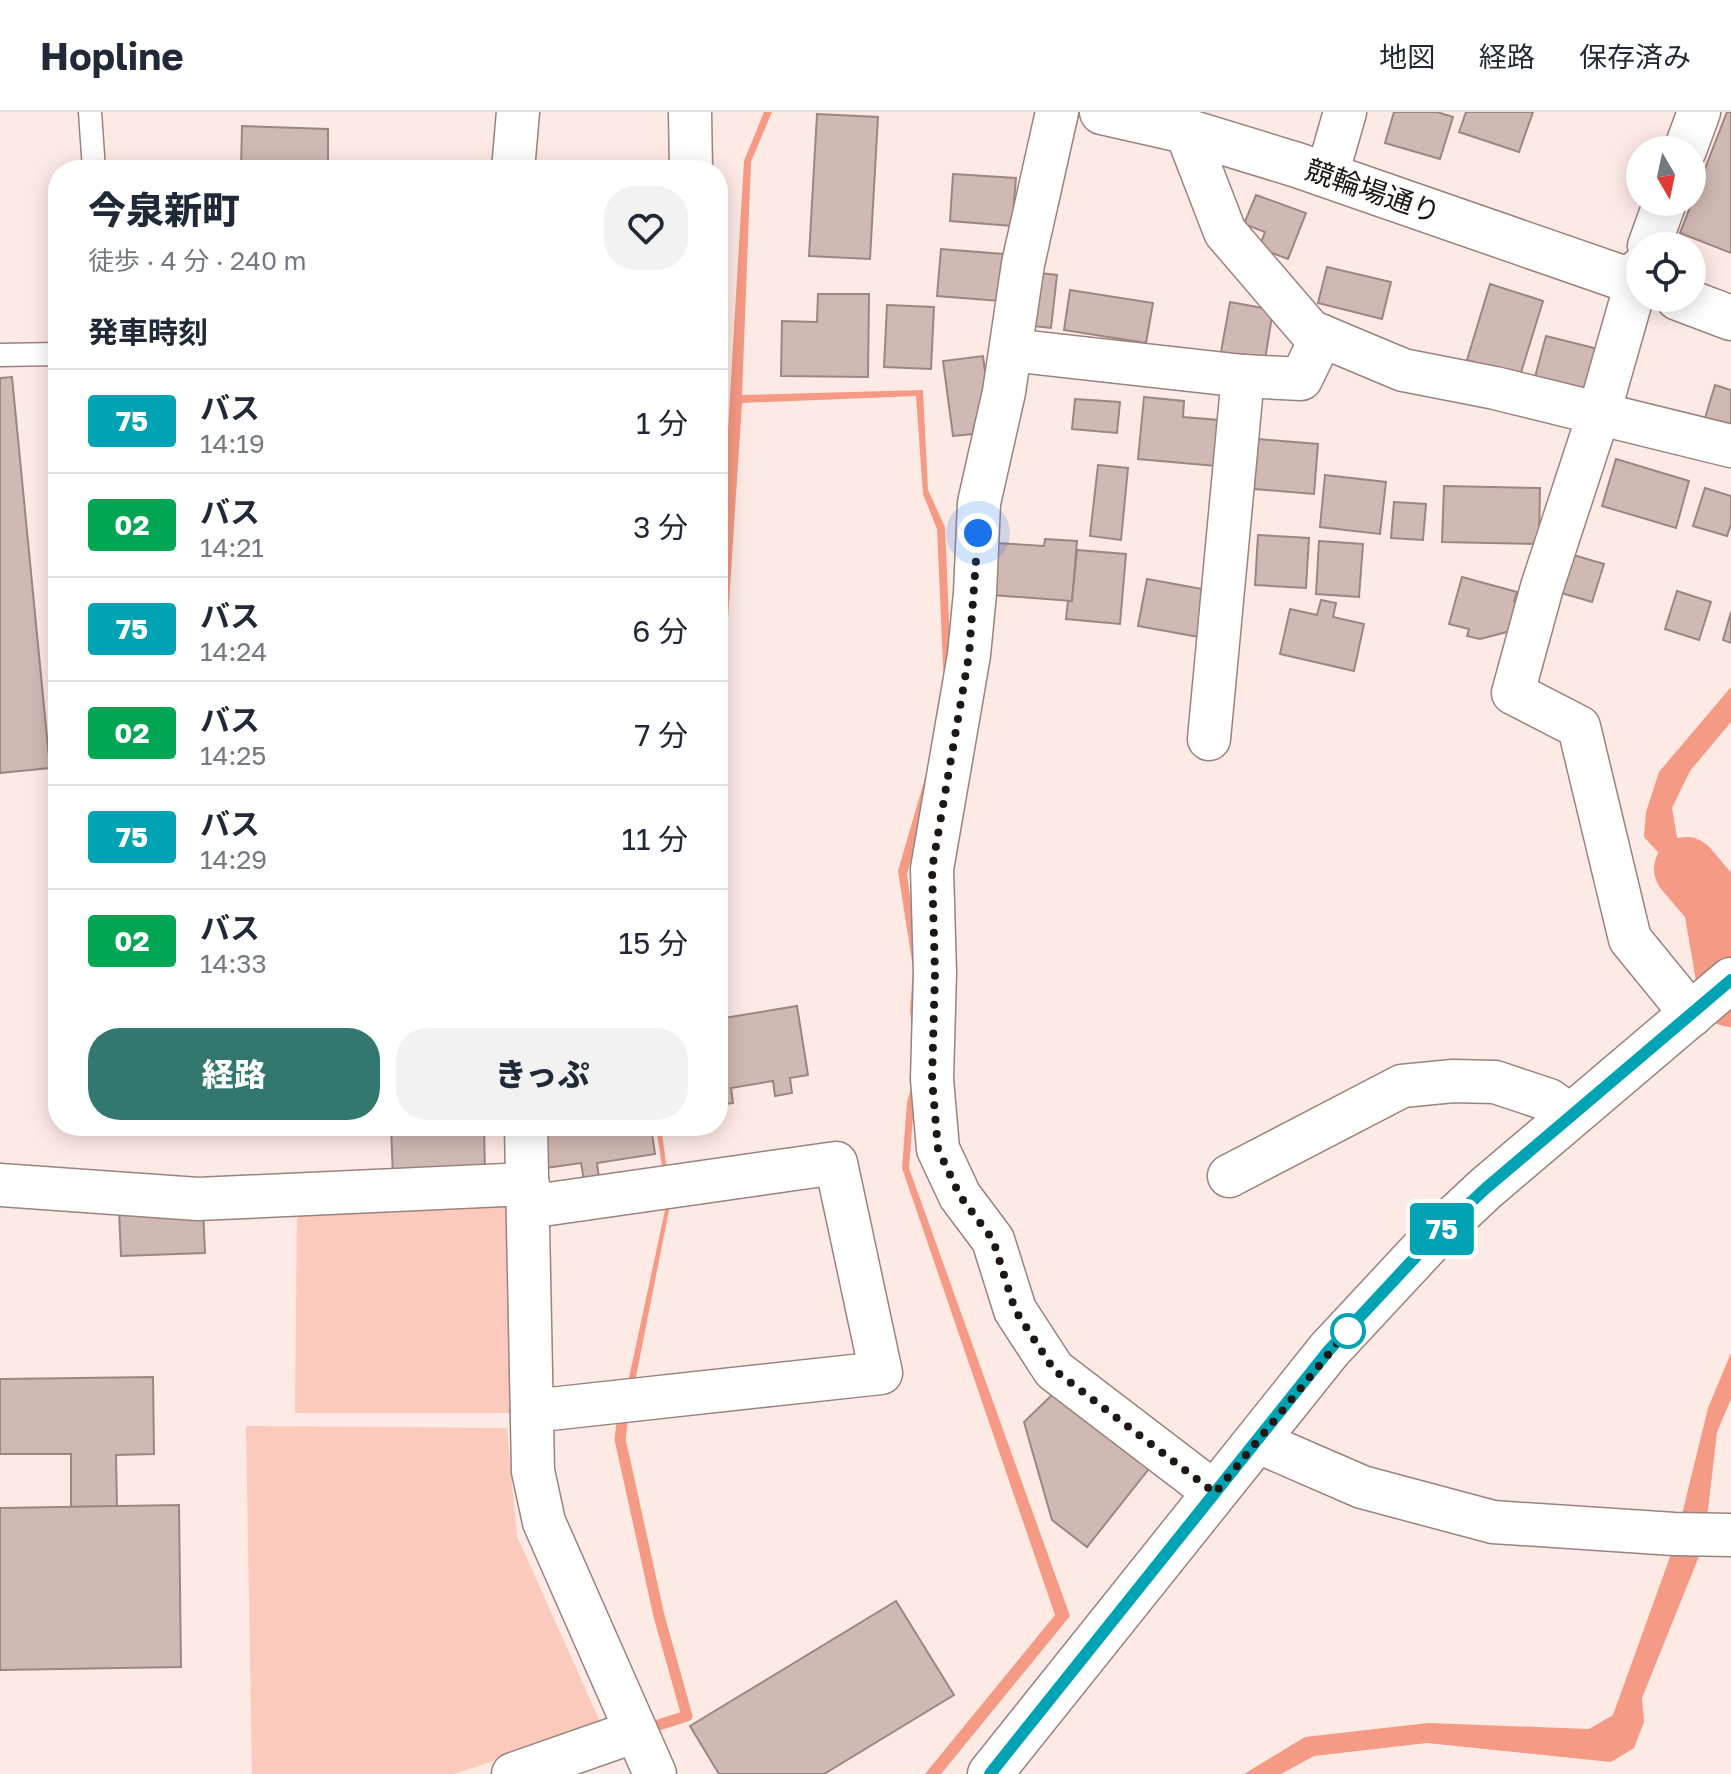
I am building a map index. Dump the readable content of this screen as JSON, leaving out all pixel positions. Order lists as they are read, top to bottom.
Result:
{
  "streets": {
    "main road": ["競輪場通り"]
  },
  "lines": ["bus line 75"],
  "north": "bottom",
  "page": {
    "header": "Hopline",
    "nav": ["地図", "経路", "保存済み"],
    "on_map": "75",
    "heading": [
      ["今泉新町", "徒歩 · 4 分 · 240 m"],
      "発車時刻"
    ],
    "list": [
      {
        "mark": "75",
        "name": "バス",
        "note": "14:19",
        "value": "1 分"
      },
      {
        "mark": "02",
        "name": "バス",
        "note": "14:21",
        "value": "3 分"
      },
      {
        "mark": "75",
        "name": "バス",
        "note": "14:24",
        "value": "6 分"
      },
      {
        "mark": "02",
        "name": "バス",
        "note": "14:25",
        "value": "7 分"
      },
      {
        "mark": "75",
        "name": "バス",
        "note": "14:29",
        "value": "11 分"
      },
      {
        "mark": "02",
        "name": "バス",
        "note": "14:33",
        "value": "15 分"
      }
    ],
    "buttons": ["経路", "きっぷ"]
  }
}
